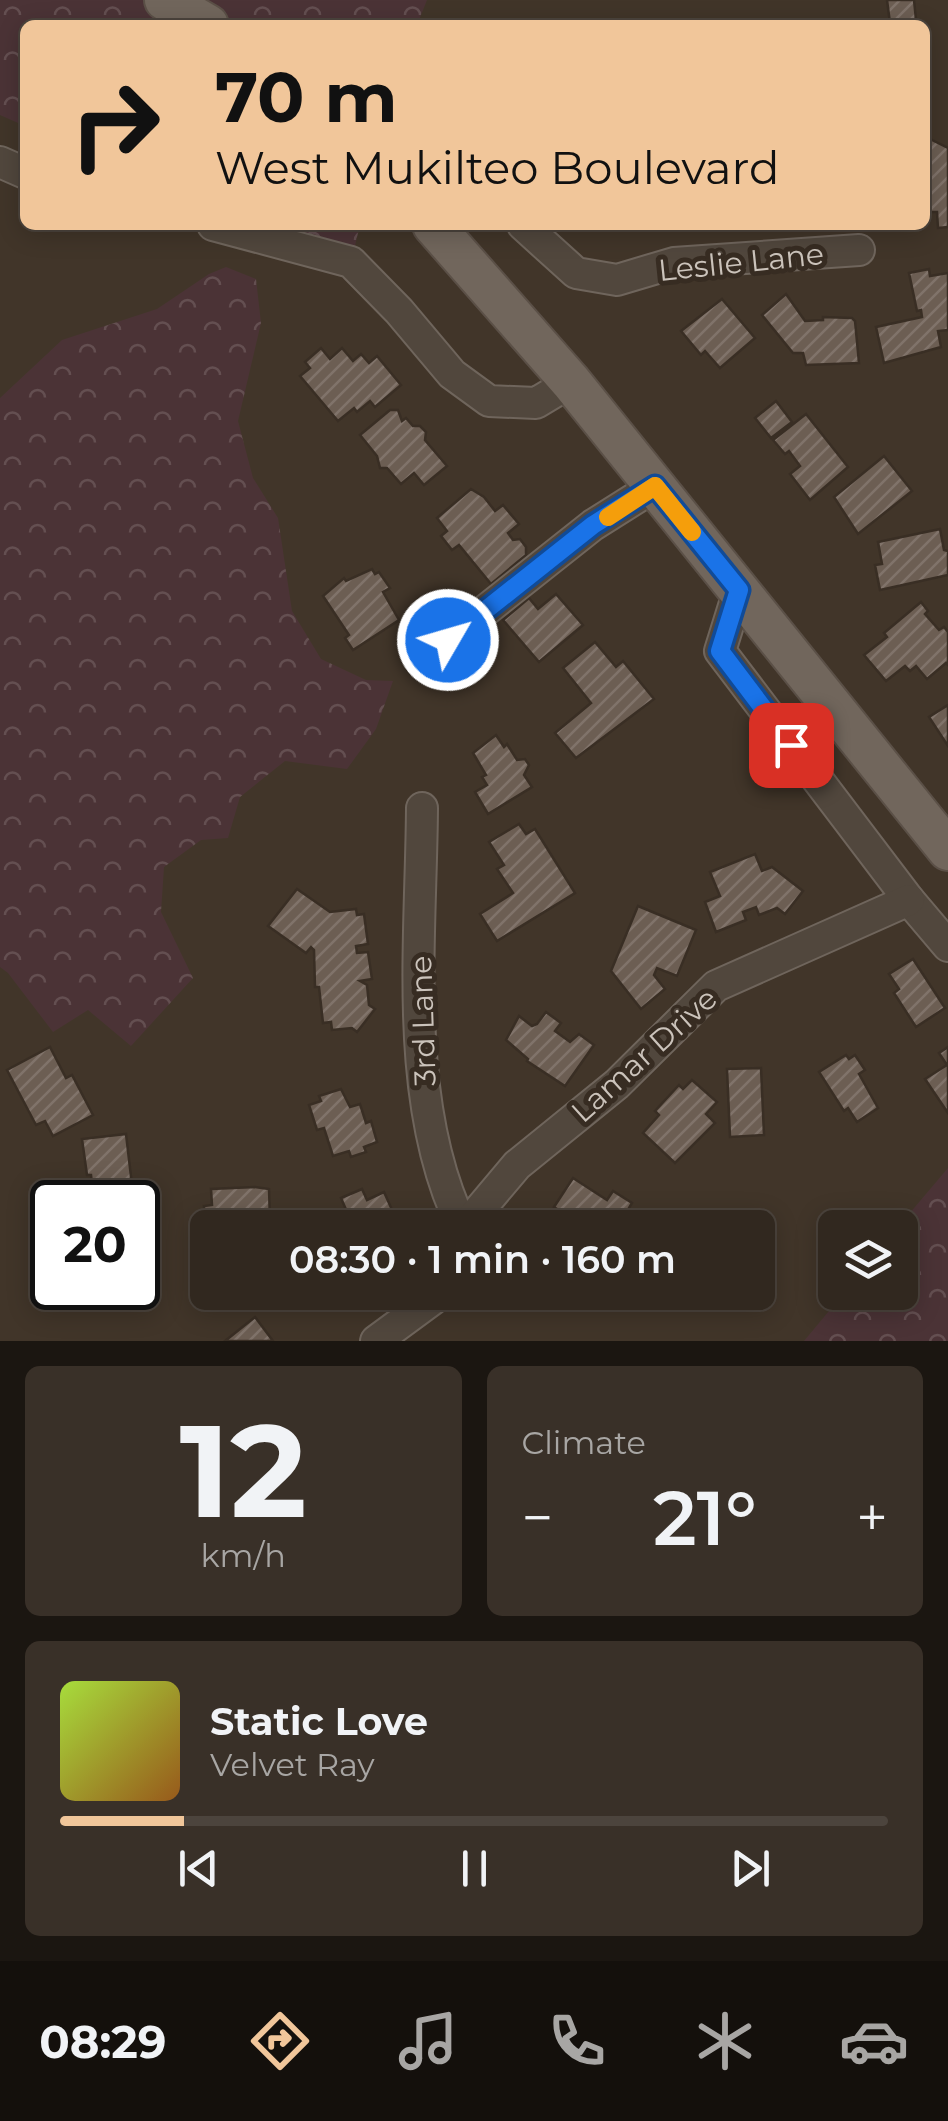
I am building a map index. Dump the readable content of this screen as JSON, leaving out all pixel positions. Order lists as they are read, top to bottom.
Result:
{
  "streets": {
    "street": ["Leslie Lane", "3rd Lane", "Lamar Drive"]
  },
  "page": {
    "turn": ["70 m", "West Mukilteo Boulevard"],
    "limit": "20",
    "trip": "08:30 · 1 min · 160 m",
    "tile": [
      ["12", "km/h"],
      "Climate"
    ],
    "heat": ["−", "21°", "+"],
    "song": ["Static Love", "Velvet Ray"],
    "tabs": "08:29"
  }
}
